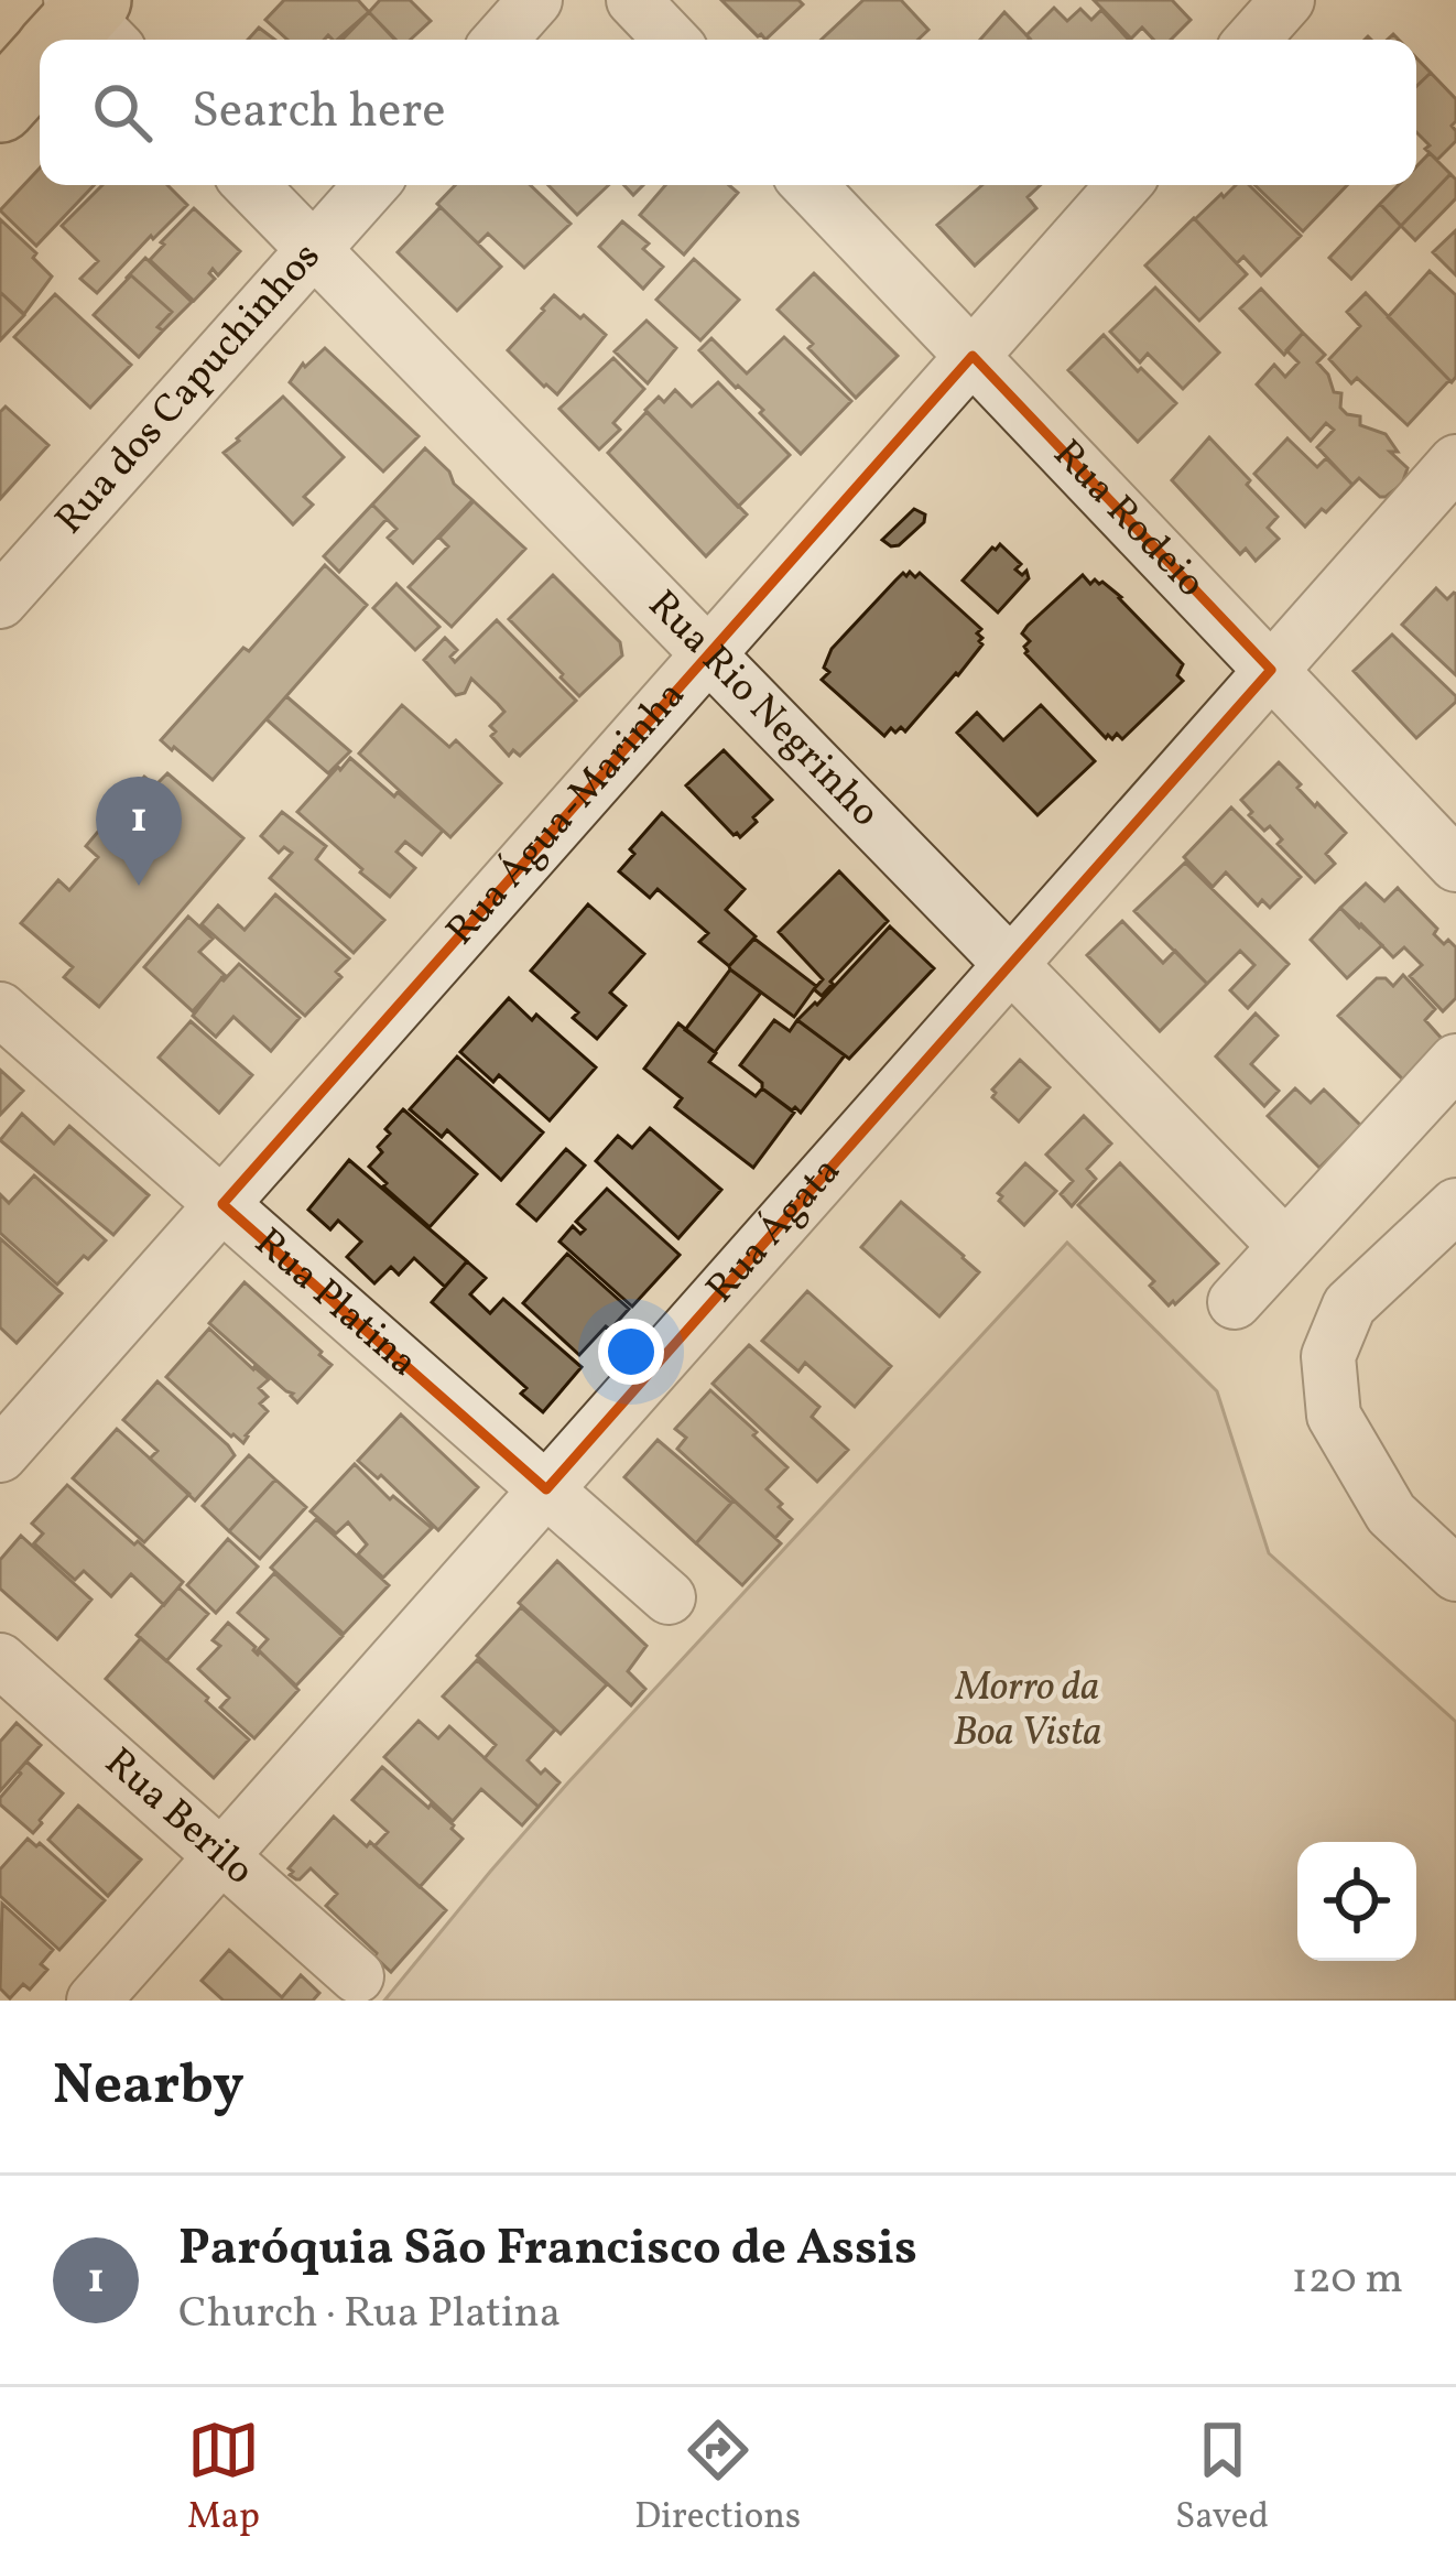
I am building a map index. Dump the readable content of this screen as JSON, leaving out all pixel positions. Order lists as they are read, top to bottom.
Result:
{
  "streets": {
    "street": [
      "Rua dos Capuchinhos",
      "Rua Rodeio",
      "Rua Rio Negrinho",
      "Rua Água-Marinha",
      "Rua Ágata",
      "Rua Platina",
      "Rua Berilo"
    ]
  },
  "crossings": [
    ["Rua dos Capuchinhos", "Rua Rio Negrinho"],
    ["Rua Rodeio", "Rua Água-Marinha"],
    ["Rua Rodeio", "Rua Ágata"],
    ["Rua Rio Negrinho", "Rua Água-Marinha"],
    ["Rua Rio Negrinho", "Rua Ágata"],
    ["Rua Água-Marinha", "Rua Platina"],
    ["Rua Ágata", "Rua Platina"],
    ["Rua Ágata", "Rua Berilo"]
  ],
  "parks": ["Morro da Boa Vista"],
  "page": {
    "search": "Search here",
    "pins": "1",
    "heading": "Nearby",
    "list": [
      {
        "mark": "1",
        "name": "Paróquia São Francisco de Assis",
        "note": "Church · Rua Platina",
        "value": "120 m"
      }
    ],
    "nav": ["Map", "Directions", "Saved"]
  }
}
